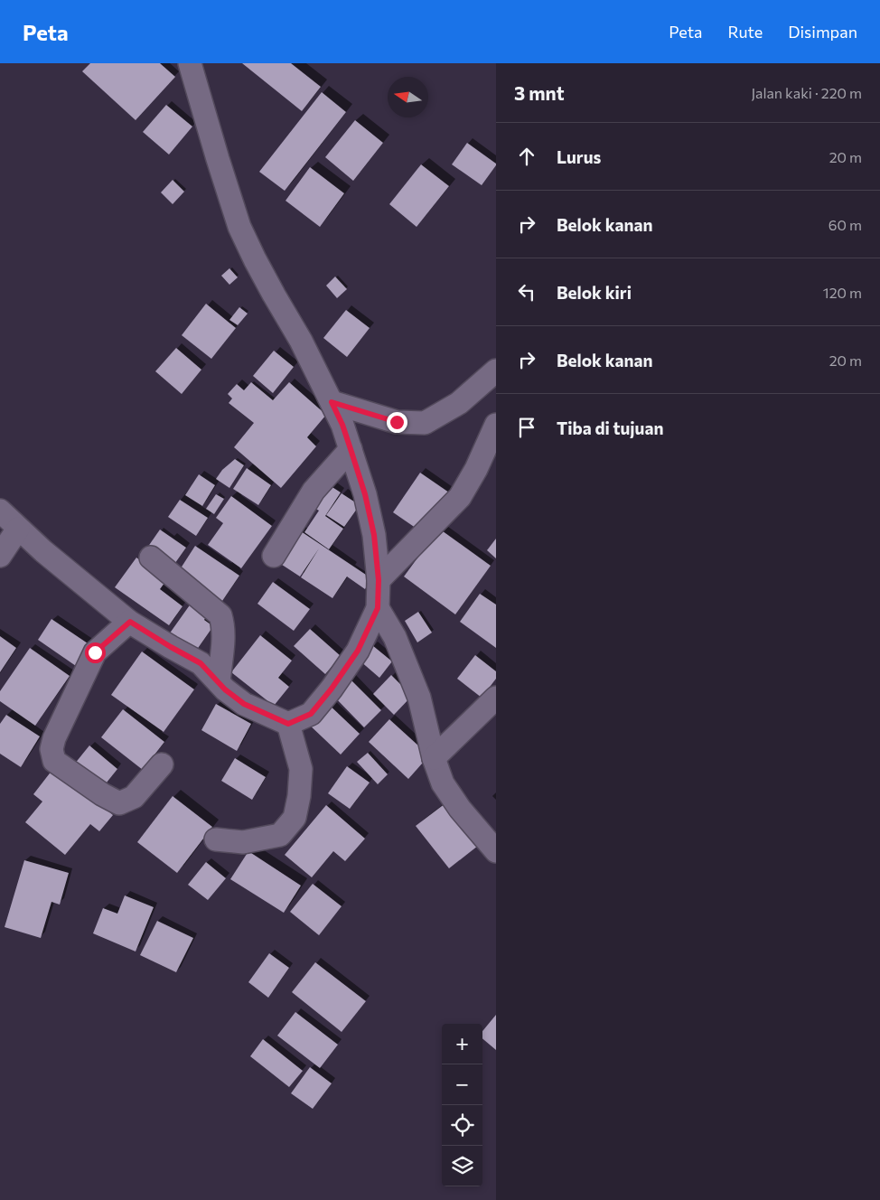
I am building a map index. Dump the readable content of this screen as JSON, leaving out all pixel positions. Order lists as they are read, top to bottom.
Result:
{
  "north": "left",
  "page": {
    "header": "Peta",
    "nav": ["Peta", "Rute", "Disimpan"],
    "heading": ["3 mnt", "Jalan kaki · 220 m"],
    "list": [
      ["Lurus", "20 m"],
      ["Belok kanan", "60 m"],
      ["Belok kiri", "120 m"],
      ["Belok kanan", "20 m"],
      "Tiba di tujuan"
    ],
    "map_buttons": ["+", "−"]
  }
}
